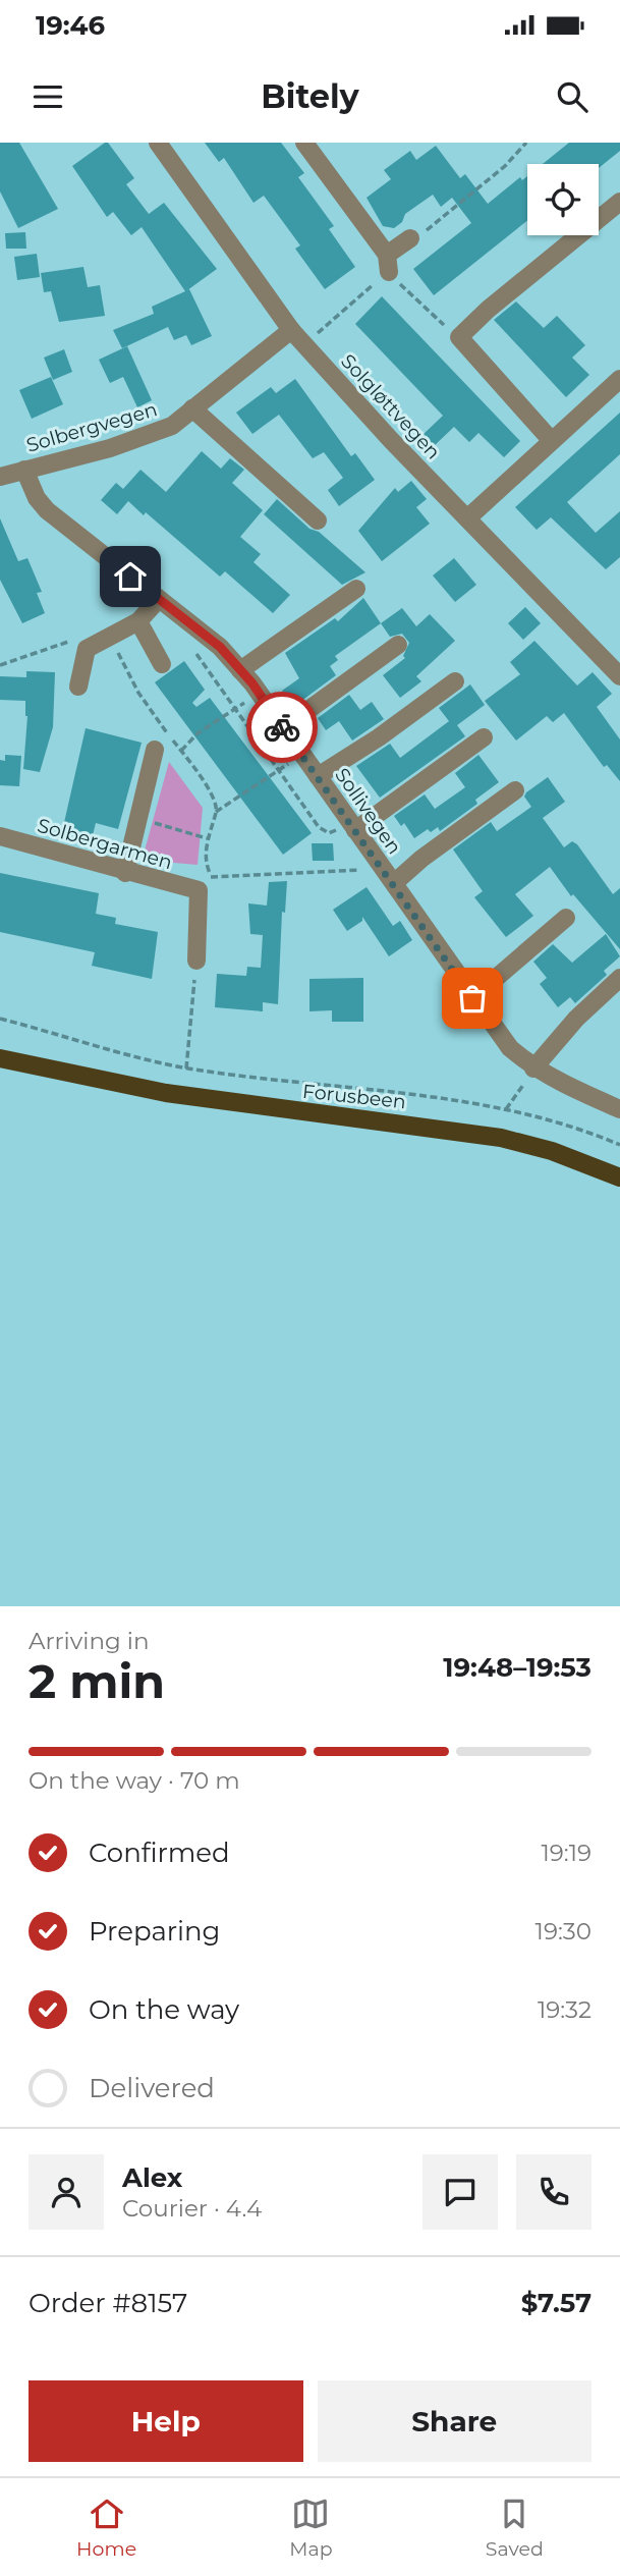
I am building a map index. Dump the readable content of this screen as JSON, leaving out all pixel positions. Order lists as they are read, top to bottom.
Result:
{
  "streets": {
    "main road": ["Forusbeen"],
    "street": [
      "Solgløttvegen",
      "Solbergvegen",
      "Sollivegen",
      "Solbergarmen"
    ]
  },
  "crossings": [
    ["Solgløttvegen", "Solbergvegen"],
    ["Solbergvegen", "Sollivegen"]
  ],
  "page": {
    "status": "19:46",
    "header": "Bitely",
    "heading": ["2 min", "Arriving in", "19:48–19:53"],
    "panel": [
      "Alex",
      "Courier · 4.4",
      "Order #8157",
      "$7.57"
    ],
    "bar": "On the way · 70 m",
    "list": [
      ["Confirmed", "19:19"],
      ["Preparing", "19:30"],
      ["On the way", "19:32"],
      "Delivered"
    ],
    "buttons": ["Help", "Share"],
    "tabs": ["Home", "Map", "Saved"]
  }
}
